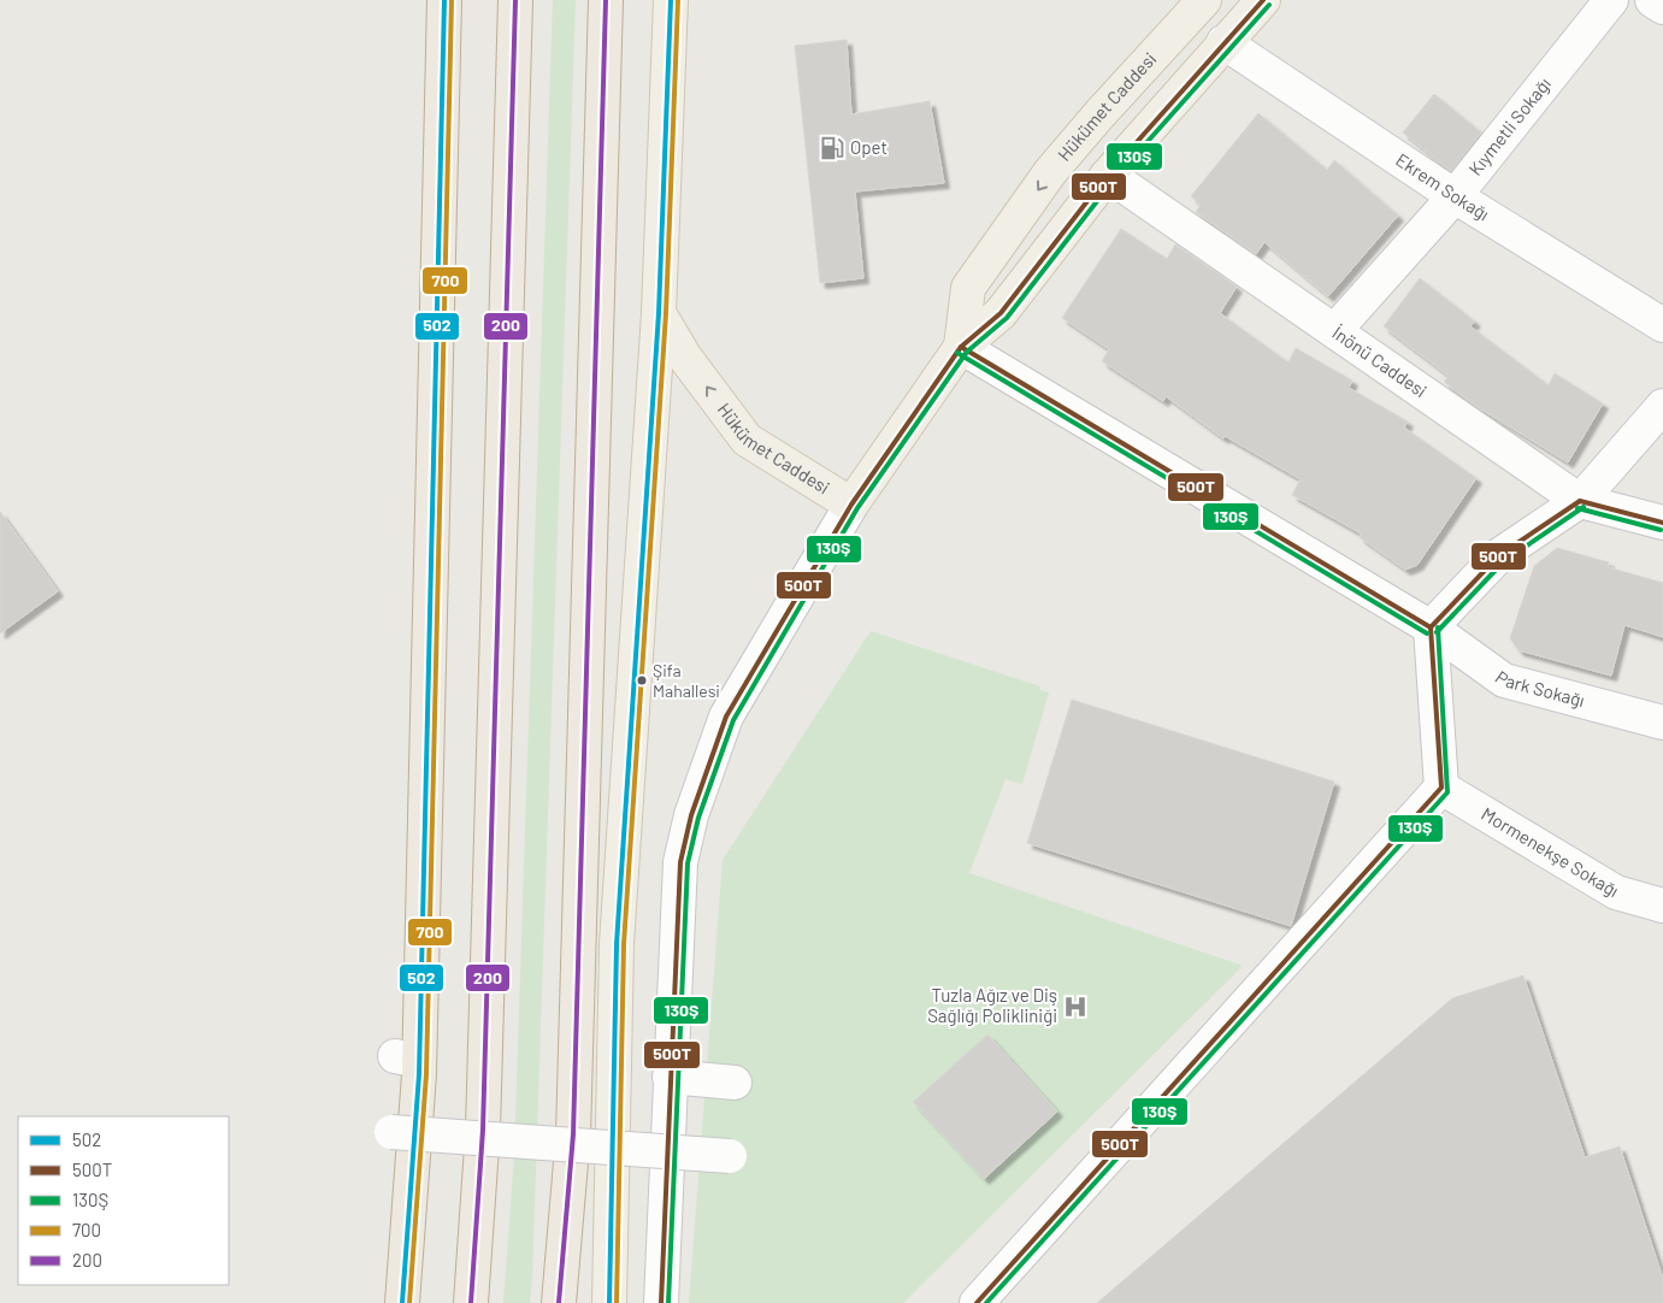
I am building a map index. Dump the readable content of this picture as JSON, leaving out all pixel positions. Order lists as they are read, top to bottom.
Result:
{
  "streets": {
    "main road": ["Hükümet Caddesi"],
    "street": [
      "Kıymetli Sokağı",
      "Ekrem Sokağı",
      "İnönü Caddesi",
      "Park Sokağı",
      "Mormenekşe Sokağı"
    ]
  },
  "crossings": [
    ["Hükümet Caddesi", "Ekrem Sokağı"],
    ["Hükümet Caddesi", "İnönü Caddesi"],
    ["Hükümet Caddesi", "Park Sokağı"],
    ["Kıymetli Sokağı", "Ekrem Sokağı"],
    ["Kıymetli Sokağı", "İnönü Caddesi"]
  ],
  "places": {
    "fuel station": ["Opet"],
    "other": ["Şifa Mahallesi"],
    "hospital": ["Tuzla Ağız ve Diş Sağlığı Polikliniği"]
  },
  "lines": [
    "transit line 502",
    "transit line 500T",
    "transit line 700",
    "transit line 200",
    "transit line 130Ş"
  ],
  "legend": [
    "502",
    "500T",
    "130Ş",
    "700",
    "200"
  ]
}
